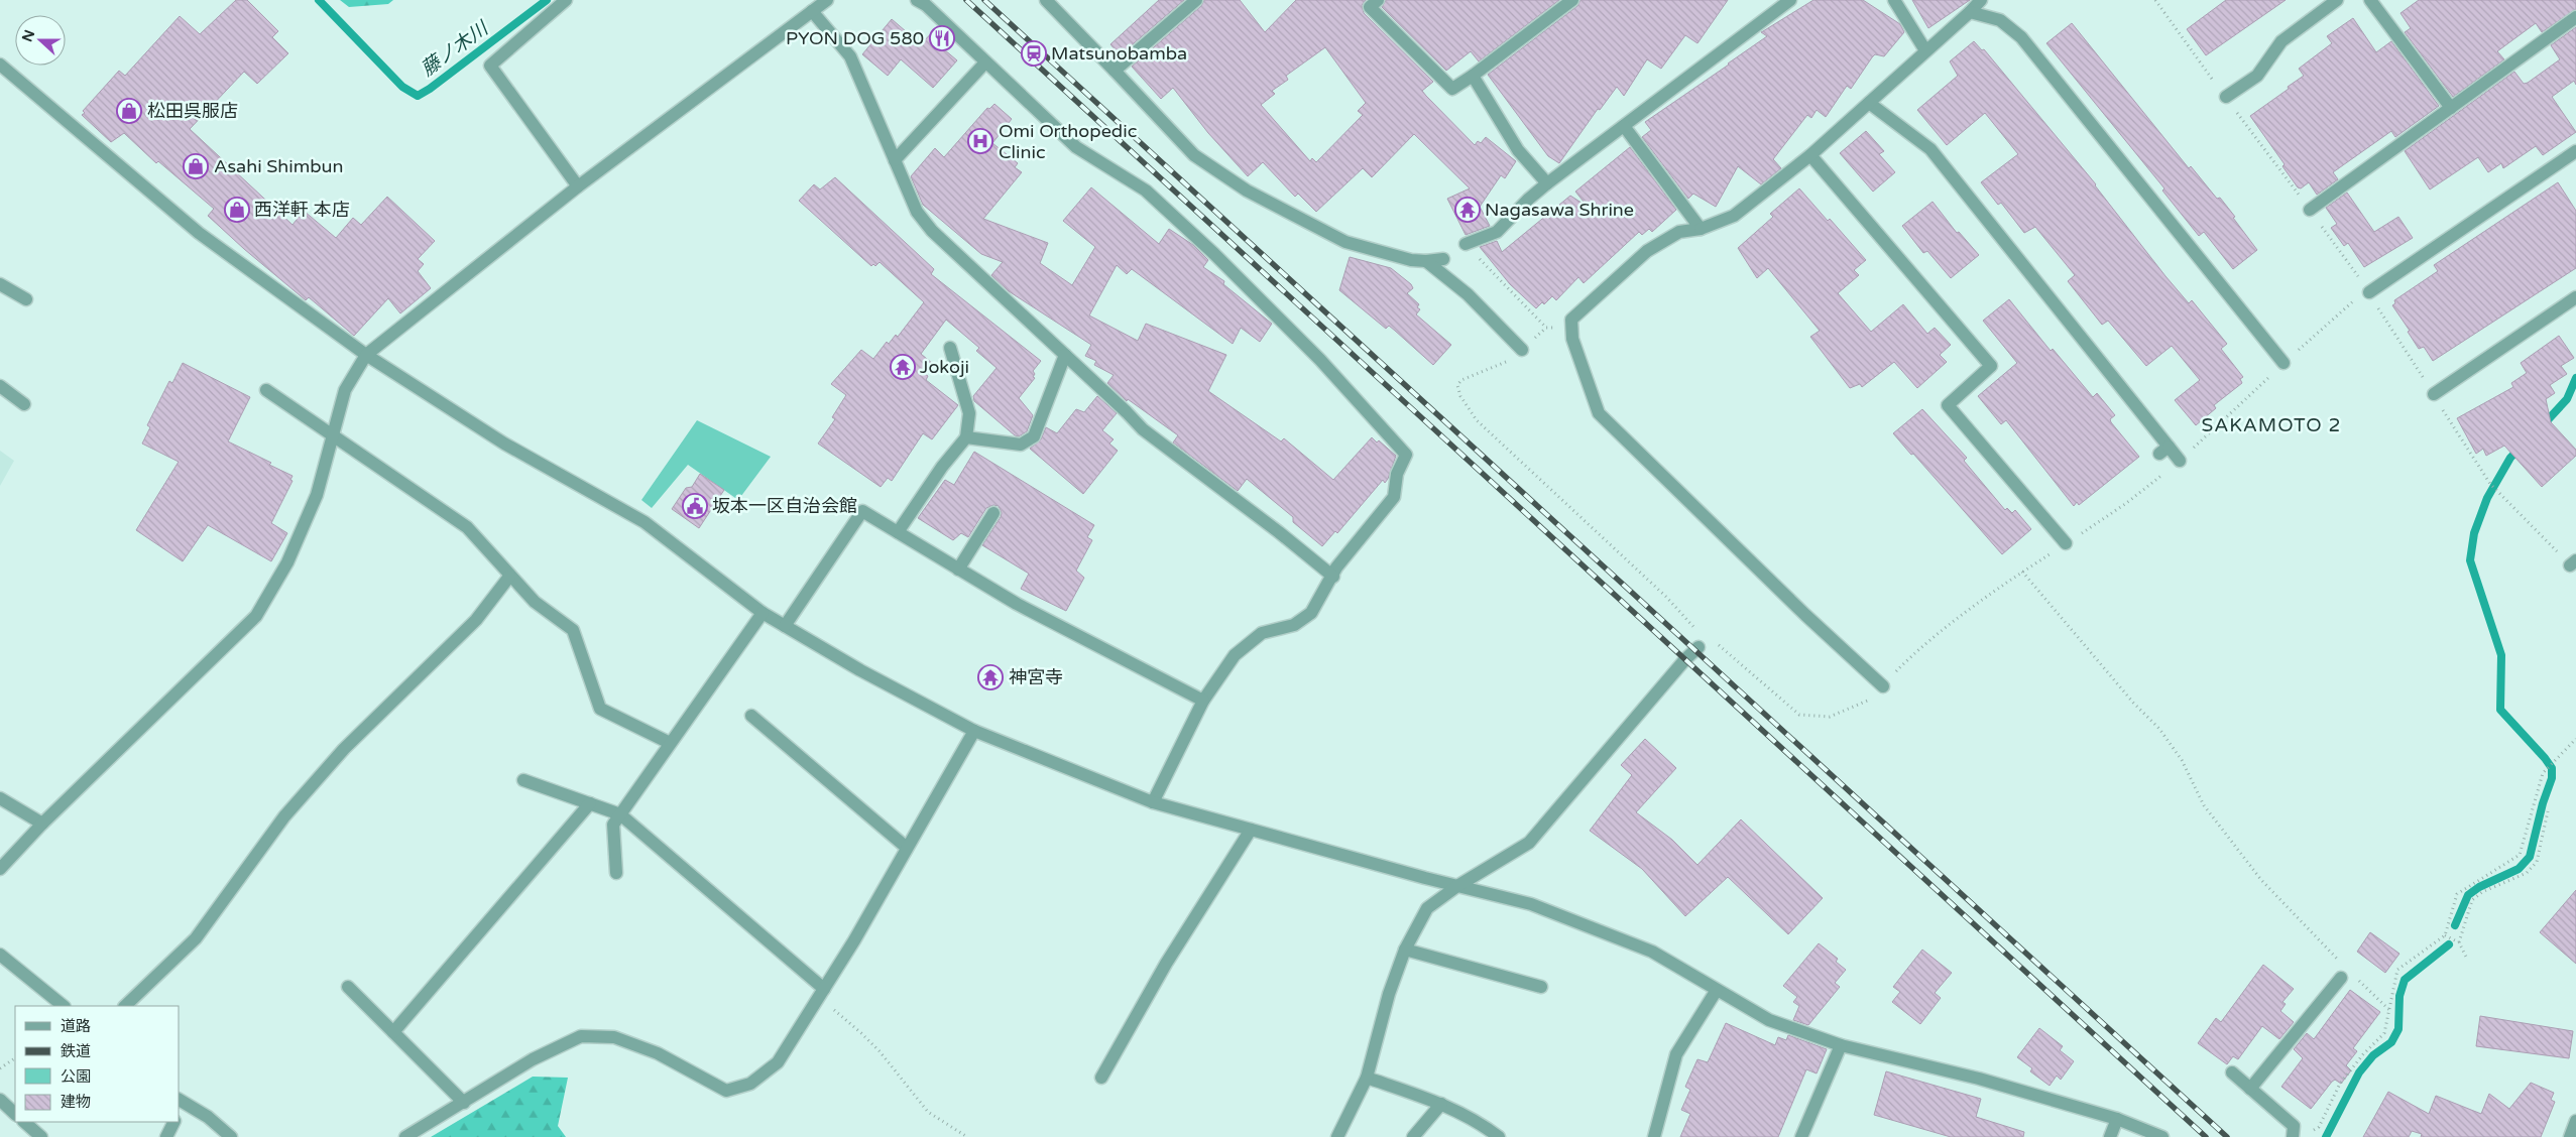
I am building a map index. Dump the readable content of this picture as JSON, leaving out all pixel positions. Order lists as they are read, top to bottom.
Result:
{
  "districts": ["SAKAMOTO 2"],
  "water": ["藤ノ木川"],
  "places": {
    "restaurant": ["PYON DOG 580"],
    "station": ["Matsunobamba"],
    "shop": ["松田呉服店", "Asahi Shimbun", "西洋軒 本店"],
    "hospital": ["Omi Orthopedic Clinic"],
    "temple": ["Nagasawa Shrine", "Jokoji", "神宮寺"],
    "public building": ["坂本一区自治会館"]
  },
  "legend": [
    "道路",
    "鉄道",
    "公園",
    "建物"
  ],
  "north": "left"
}
